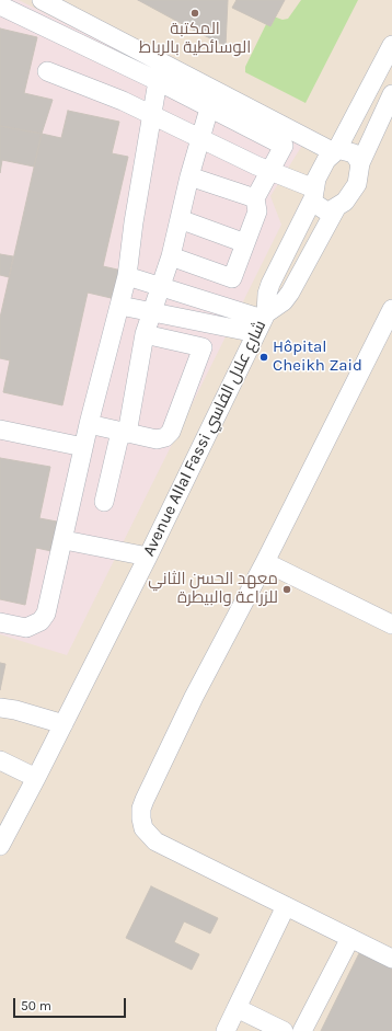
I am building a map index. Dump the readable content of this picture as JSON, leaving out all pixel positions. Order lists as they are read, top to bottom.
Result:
{
  "streets": {
    "street": ["Avenue Allal Fassi شارع علال الفاسي"]
  },
  "places": ["المكتبة الوسائطية بالرباط", "Hôpital Cheikh Zaid", "معهد الحسن الثاني للزراعة والبيطرة"],
  "scale_bar": "50 m"
}
